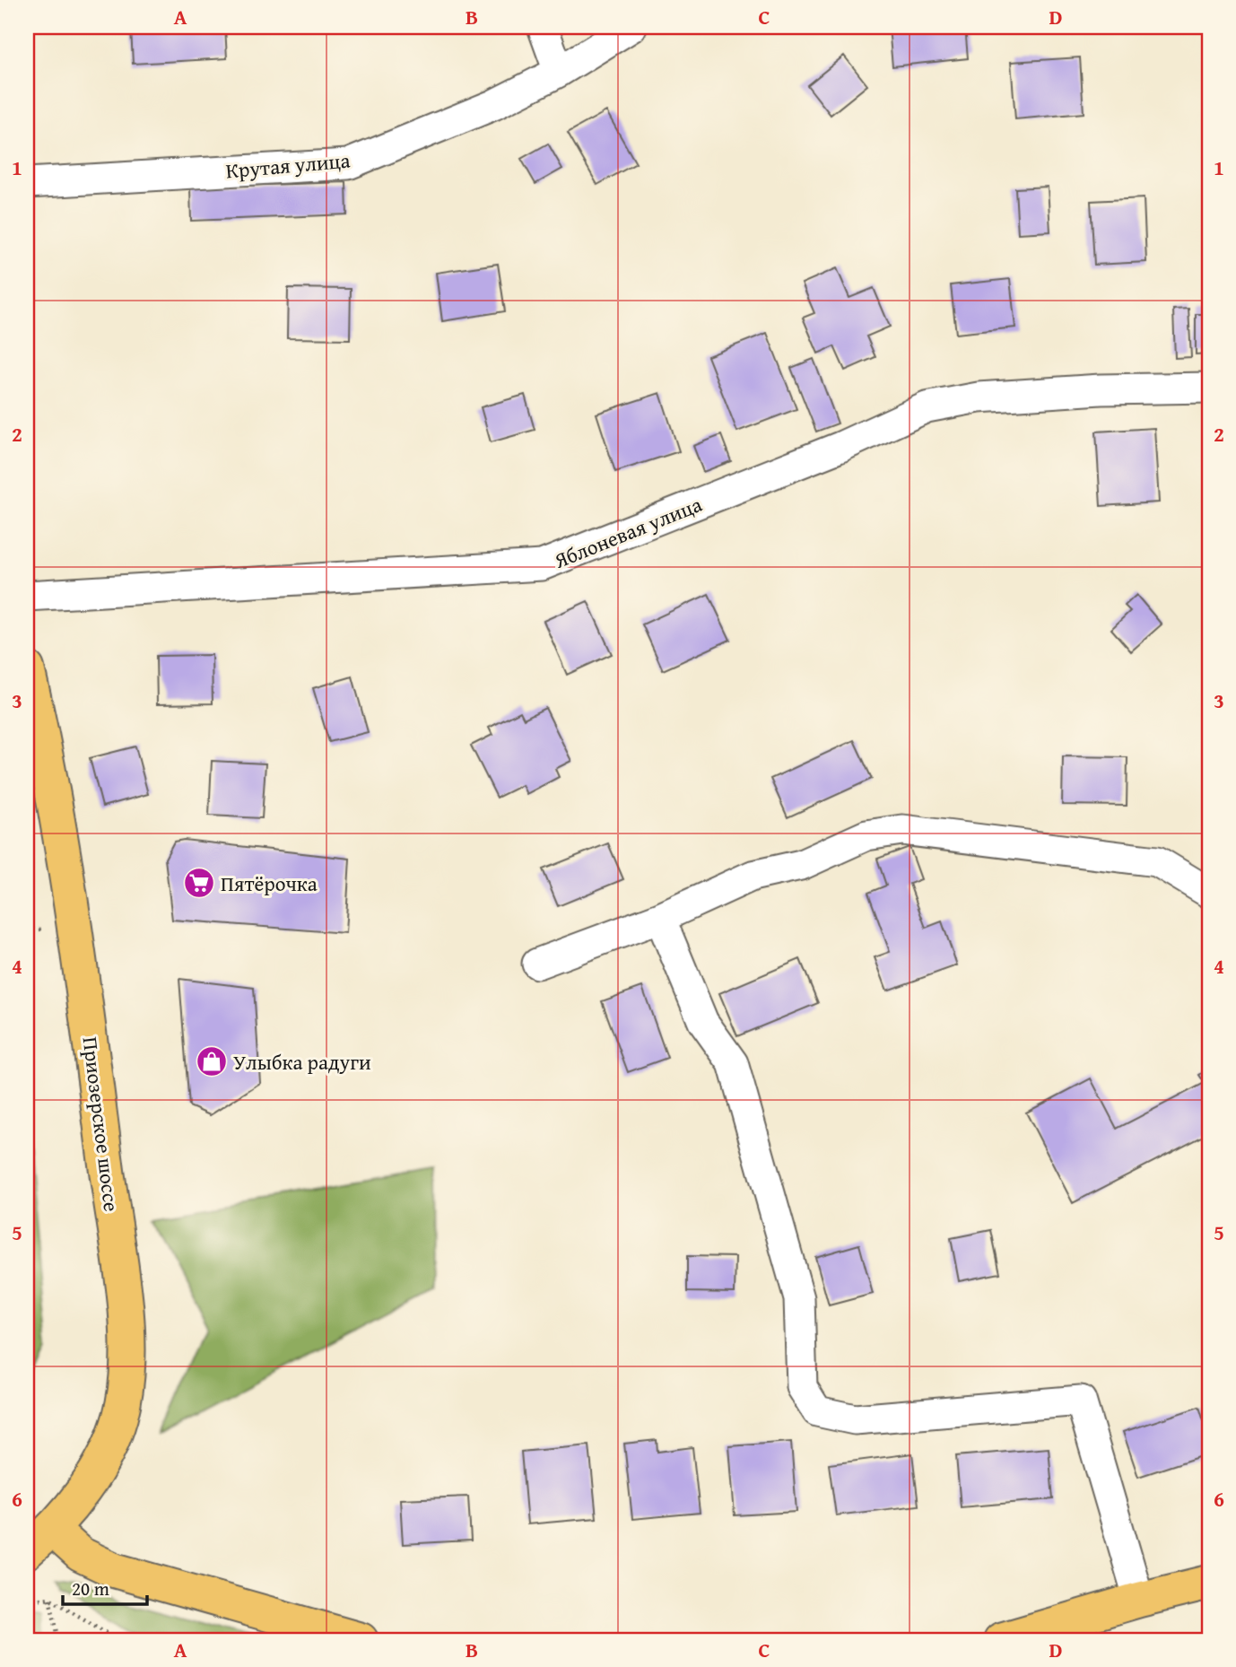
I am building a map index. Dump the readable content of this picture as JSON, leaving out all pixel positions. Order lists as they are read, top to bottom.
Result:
{
  "streets": {
    "main road": ["Приозерское шоссе"],
    "street": ["Крутая улица", "Яблоневая улица"]
  },
  "places": {
    "supermarket": ["Пятёрочка"],
    "shop": ["Улыбка радуги"]
  },
  "scale_bar": "20 m",
  "grid": {
    "columns": [
      "A",
      "B",
      "C",
      "D"
    ],
    "rows": [
      "1",
      "2",
      "3",
      "4",
      "5",
      "6"
    ]
  }
}
